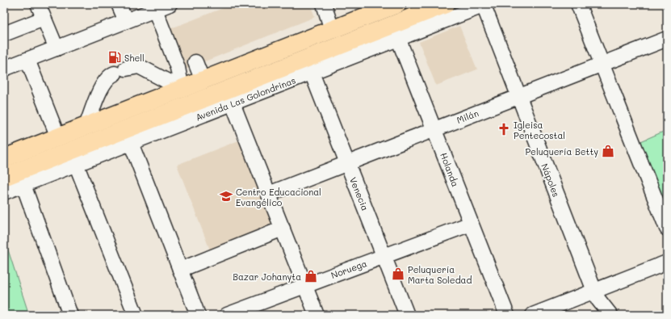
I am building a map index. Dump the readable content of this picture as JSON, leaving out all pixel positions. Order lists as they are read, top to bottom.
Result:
{
  "streets": {
    "main road": ["Avenida Las Golondrinas"],
    "street": [
      "Milán",
      "Holanda",
      "Nápoles",
      "Venecia",
      "Noruega"
    ]
  },
  "crossings": [
    ["Avenida Las Golondrinas", "Holanda"],
    ["Avenida Las Golondrinas", "Nápoles"],
    ["Avenida Las Golondrinas", "Venecia"],
    ["Milán", "Holanda"],
    ["Milán", "Nápoles"],
    ["Milán", "Venecia"],
    ["Holanda", "Noruega"],
    ["Venecia", "Noruega"]
  ],
  "places": {
    "fuel station": ["Shell"],
    "church": ["Igleisa Pentecostal"],
    "shop": ["Peluquería Betty", "Peluquería Marta Soledad", "Bazar Johanyta"],
    "school or university": ["Centro Educacional Evangélico"]
  }
}
